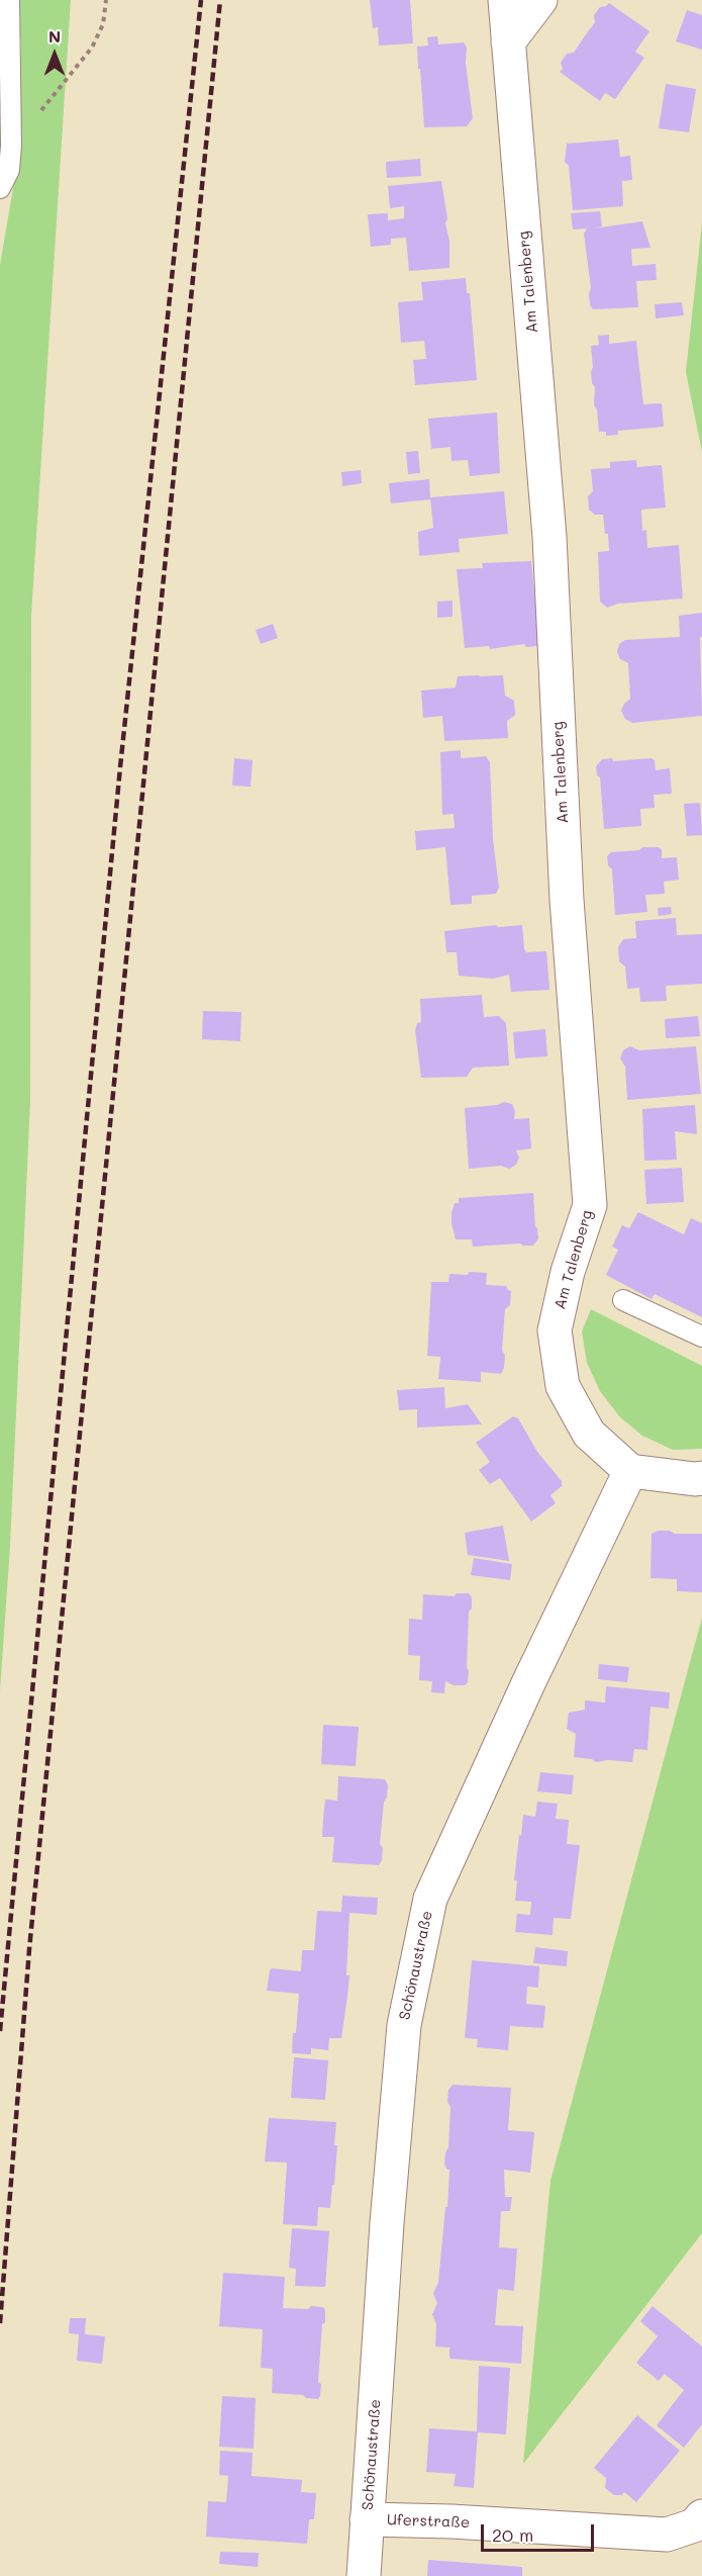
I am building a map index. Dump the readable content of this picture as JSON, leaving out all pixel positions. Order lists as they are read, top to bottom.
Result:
{
  "streets": {
    "street": ["Am Talenberg", "Schönaustraße", "Uferstraße"]
  },
  "crossings": [
    ["Am Talenberg", "Schönaustraße"],
    ["Schönaustraße", "Uferstraße"]
  ],
  "scale_bar": "20 m",
  "north": "top"
}
